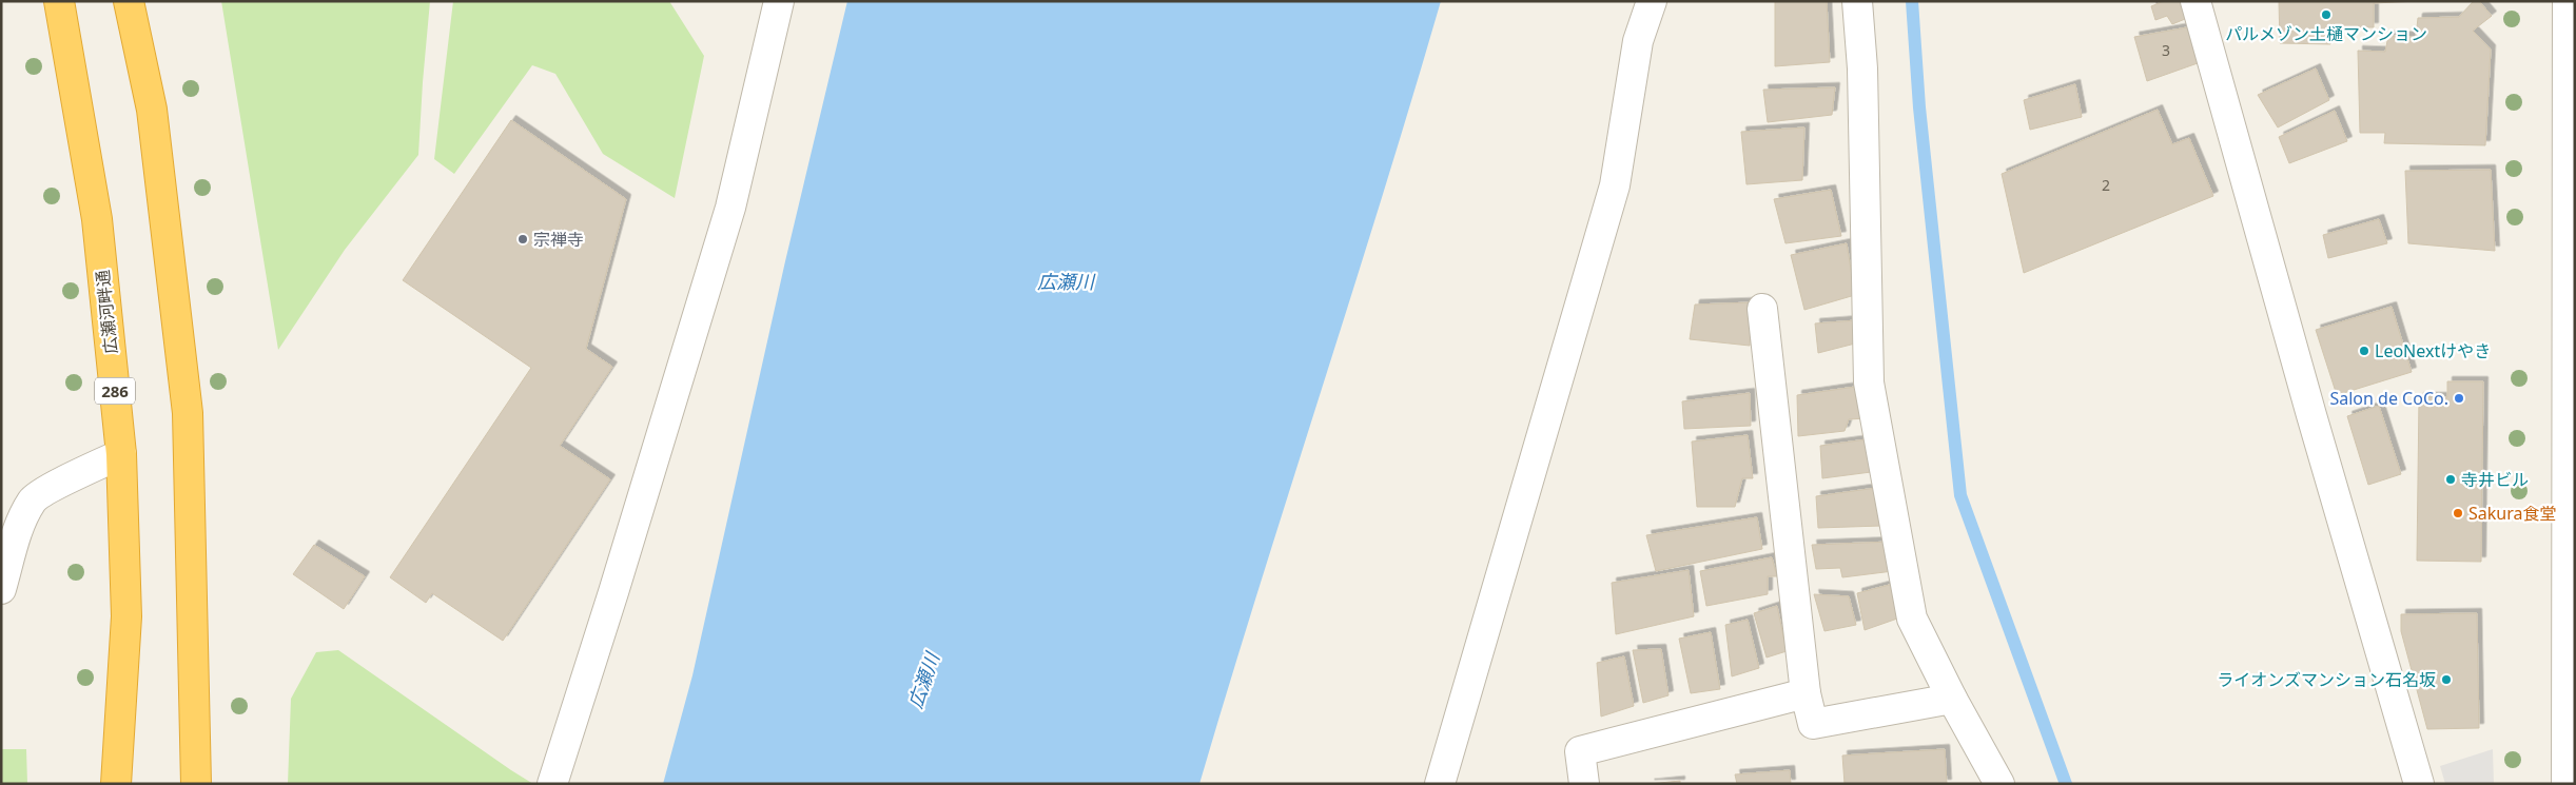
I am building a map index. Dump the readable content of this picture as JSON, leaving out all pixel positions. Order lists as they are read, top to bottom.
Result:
{
  "streets": {
    "highway": ["広瀬河畔通", "286"]
  },
  "water": ["広瀬川"],
  "places": [
    "パルメゾン土樋マンション",
    "宗禅寺",
    "LeoNextけやき",
    "Salon de CoCo.",
    "寺井ビル",
    "Sakura食堂",
    "ライオンズマンション石名坂"
  ],
  "house_numbers": ["3", "2"]
}
